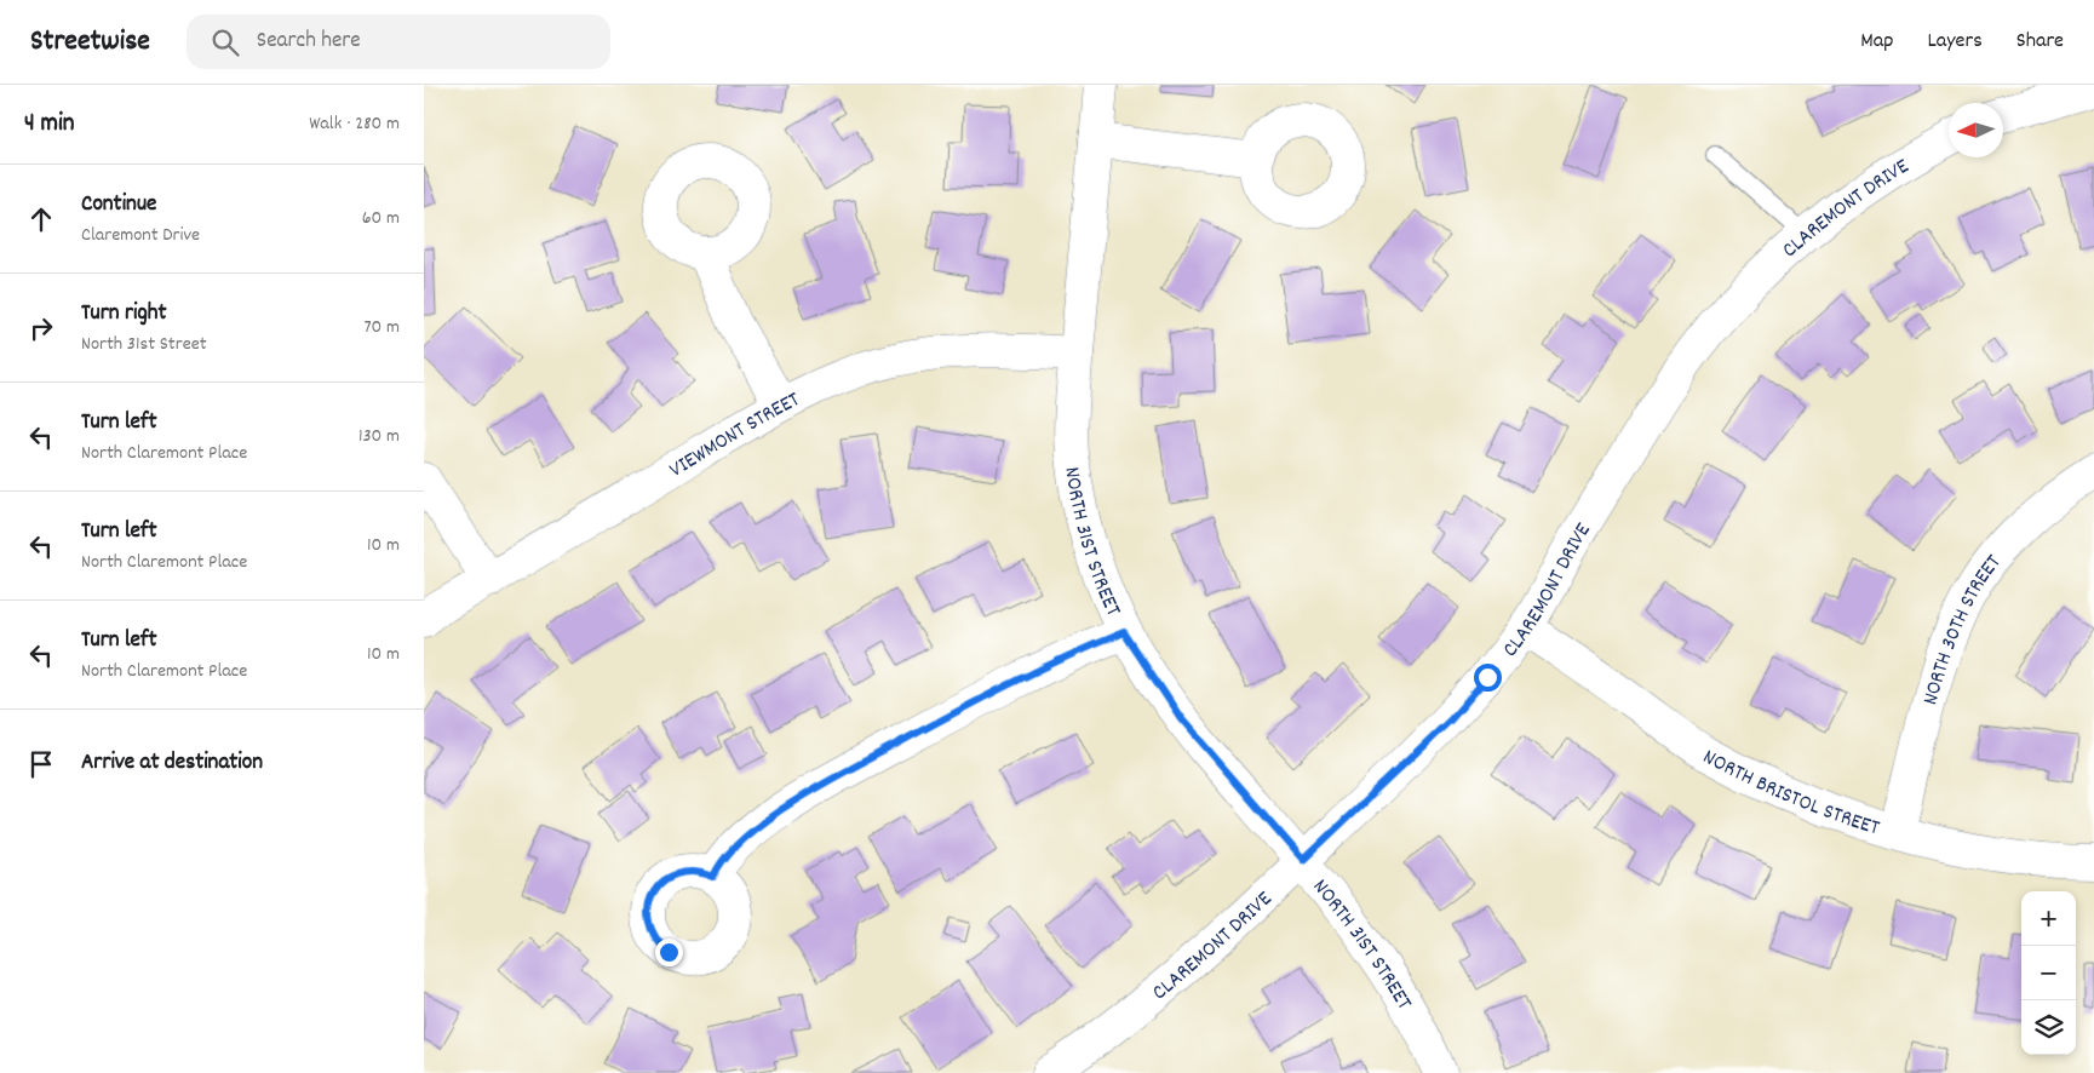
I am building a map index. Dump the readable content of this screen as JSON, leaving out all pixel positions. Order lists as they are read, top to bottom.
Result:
{
  "streets": {
    "street": [
      "CLAREMONT DRIVE",
      "VIEWMONT STREET",
      "NORTH 31ST STREET",
      "NORTH 30TH STREET",
      "NORTH BRISTOL STREET"
    ]
  },
  "crossings": [
    ["CLAREMONT DRIVE", "NORTH 31ST STREET"],
    ["CLAREMONT DRIVE", "NORTH BRISTOL STREET"],
    ["VIEWMONT STREET", "NORTH 31ST STREET"],
    ["NORTH 30TH STREET", "NORTH BRISTOL STREET"]
  ],
  "north": "left",
  "page": {
    "header": "Streetwise",
    "search": "Search here",
    "nav": ["Map", "Layers", "Share"],
    "heading": ["4 min", "Walk · 280 m"],
    "list": [
      ["Continue", "Claremont Drive", "60 m"],
      ["Turn right", "North 31st Street", "70 m"],
      ["Turn left", "North Claremont Place", "130 m"],
      ["Turn left", "North Claremont Place", "10 m"],
      ["Turn left", "North Claremont Place", "10 m"],
      "Arrive at destination"
    ],
    "map_buttons": ["+", "−"]
  }
}
